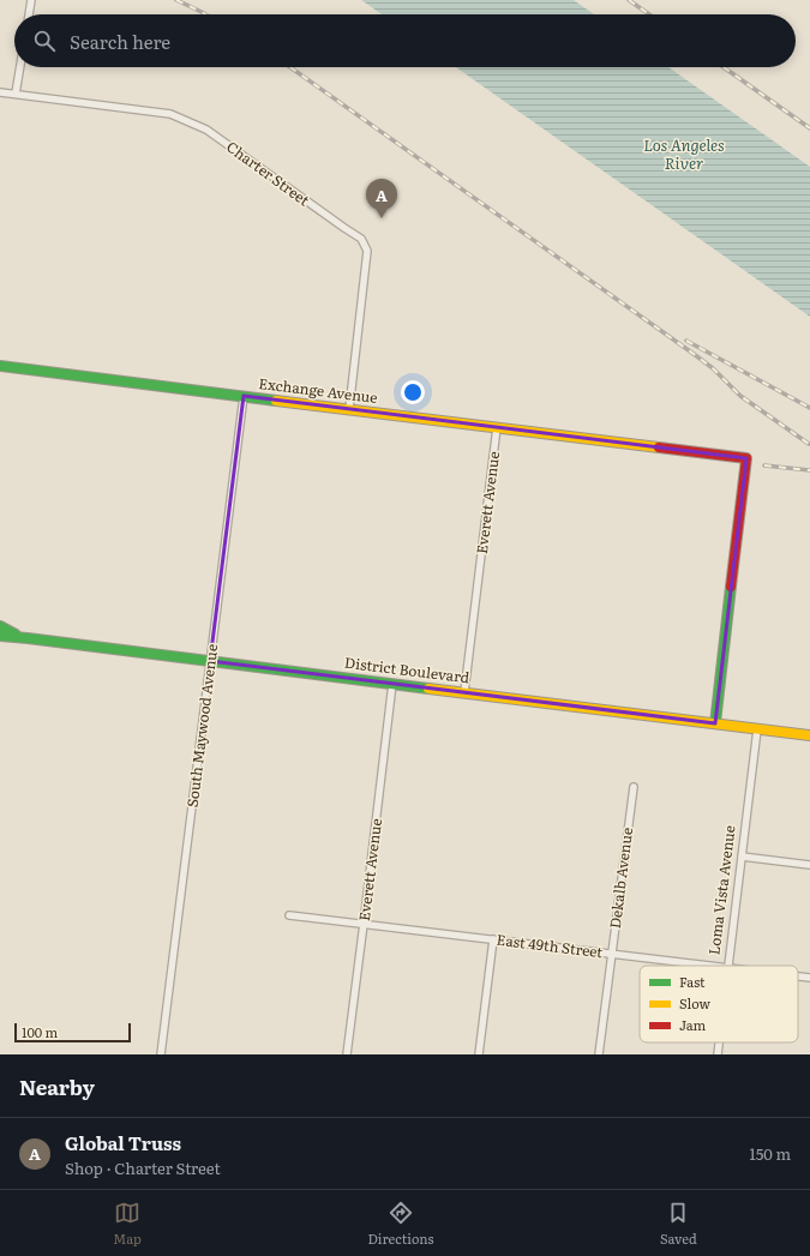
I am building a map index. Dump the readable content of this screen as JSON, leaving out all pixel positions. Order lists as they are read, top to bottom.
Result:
{
  "streets": {
    "street": [
      "Charter Street",
      "Exchange Avenue",
      "Everett Avenue",
      "District Boulevard",
      "South Maywood Avenue",
      "Dekalb Avenue",
      "Loma Vista Avenue",
      "East 49th Street"
    ]
  },
  "crossings": [
    ["Charter Street", "Exchange Avenue"],
    ["Exchange Avenue", "Everett Avenue"],
    ["Exchange Avenue", "District Boulevard"],
    ["Exchange Avenue", "South Maywood Avenue"],
    ["Everett Avenue", "District Boulevard"],
    ["Everett Avenue", "East 49th Street"],
    ["District Boulevard", "South Maywood Avenue"],
    ["District Boulevard", "Loma Vista Avenue"],
    ["Dekalb Avenue", "East 49th Street"]
  ],
  "water": ["Los Angeles River"],
  "legend": ["Fast", "Slow", "Jam"],
  "scale_bar": "100 m",
  "page": {
    "search": "Search here",
    "pins": "A",
    "scale": "100 m",
    "heading": "Nearby",
    "list": [
      {
        "mark": "A",
        "name": "Global Truss",
        "note": "Shop · Charter Street",
        "value": "150 m"
      }
    ],
    "nav": ["Map", "Directions", "Saved"]
  }
}
